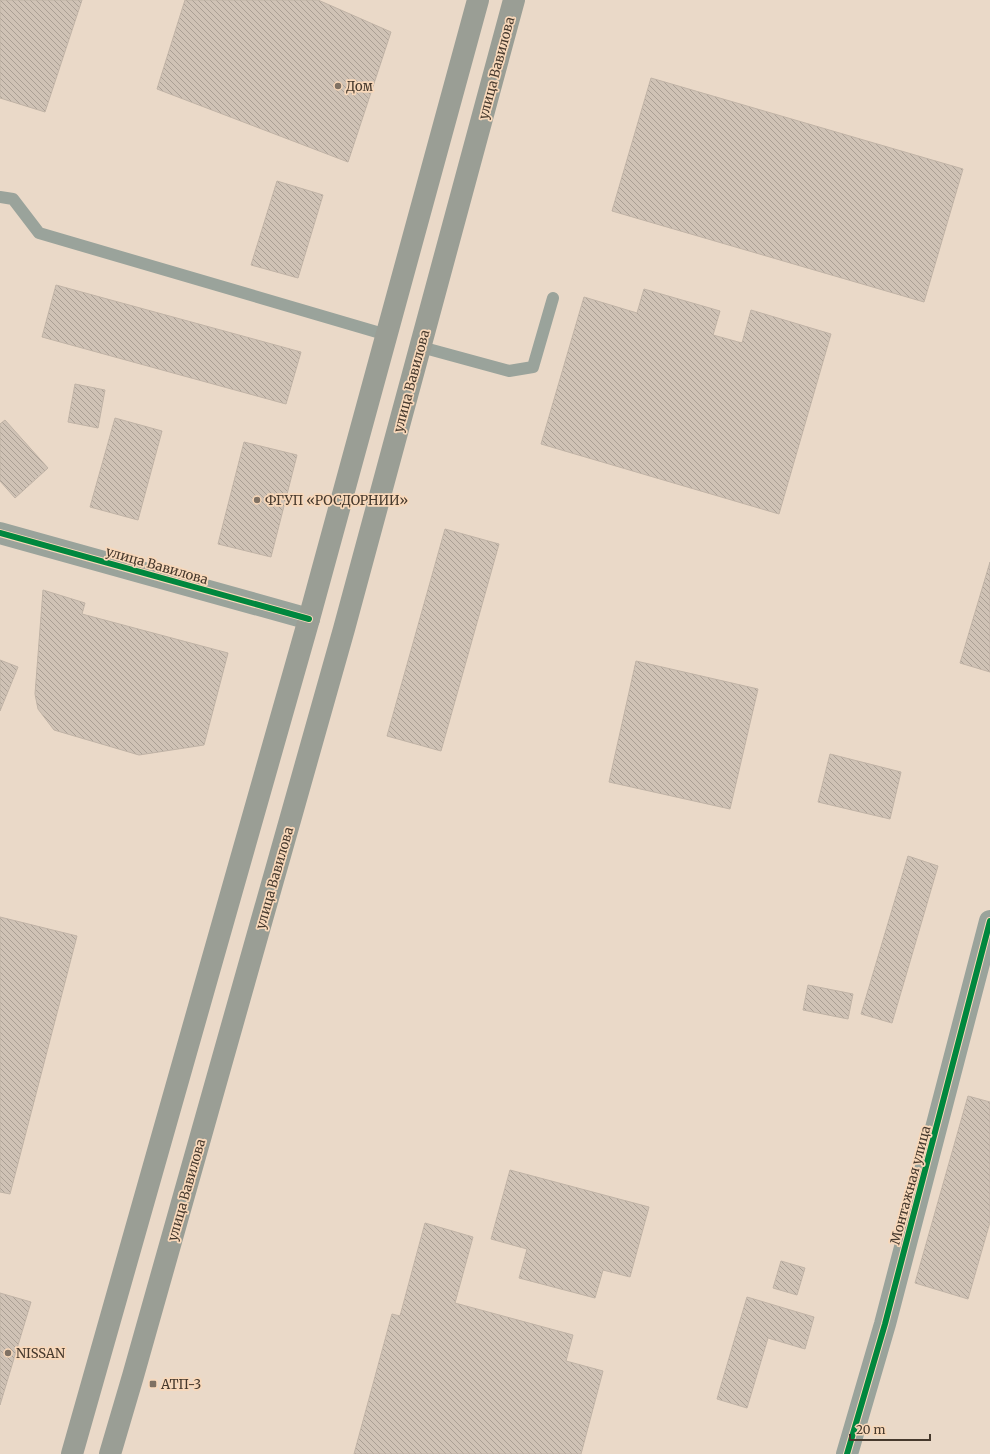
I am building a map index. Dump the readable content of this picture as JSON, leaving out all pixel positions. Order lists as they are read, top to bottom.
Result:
{
  "streets": {
    "main road": ["улица Вавилова"],
    "street": ["Монтажная улица"]
  },
  "places": {
    "other": ["Дом", "ФГУП «РОСДОРНИИ»", "NISSAN"],
    "transit": ["АТП-3"]
  },
  "scale_bar": "20 m"
}
